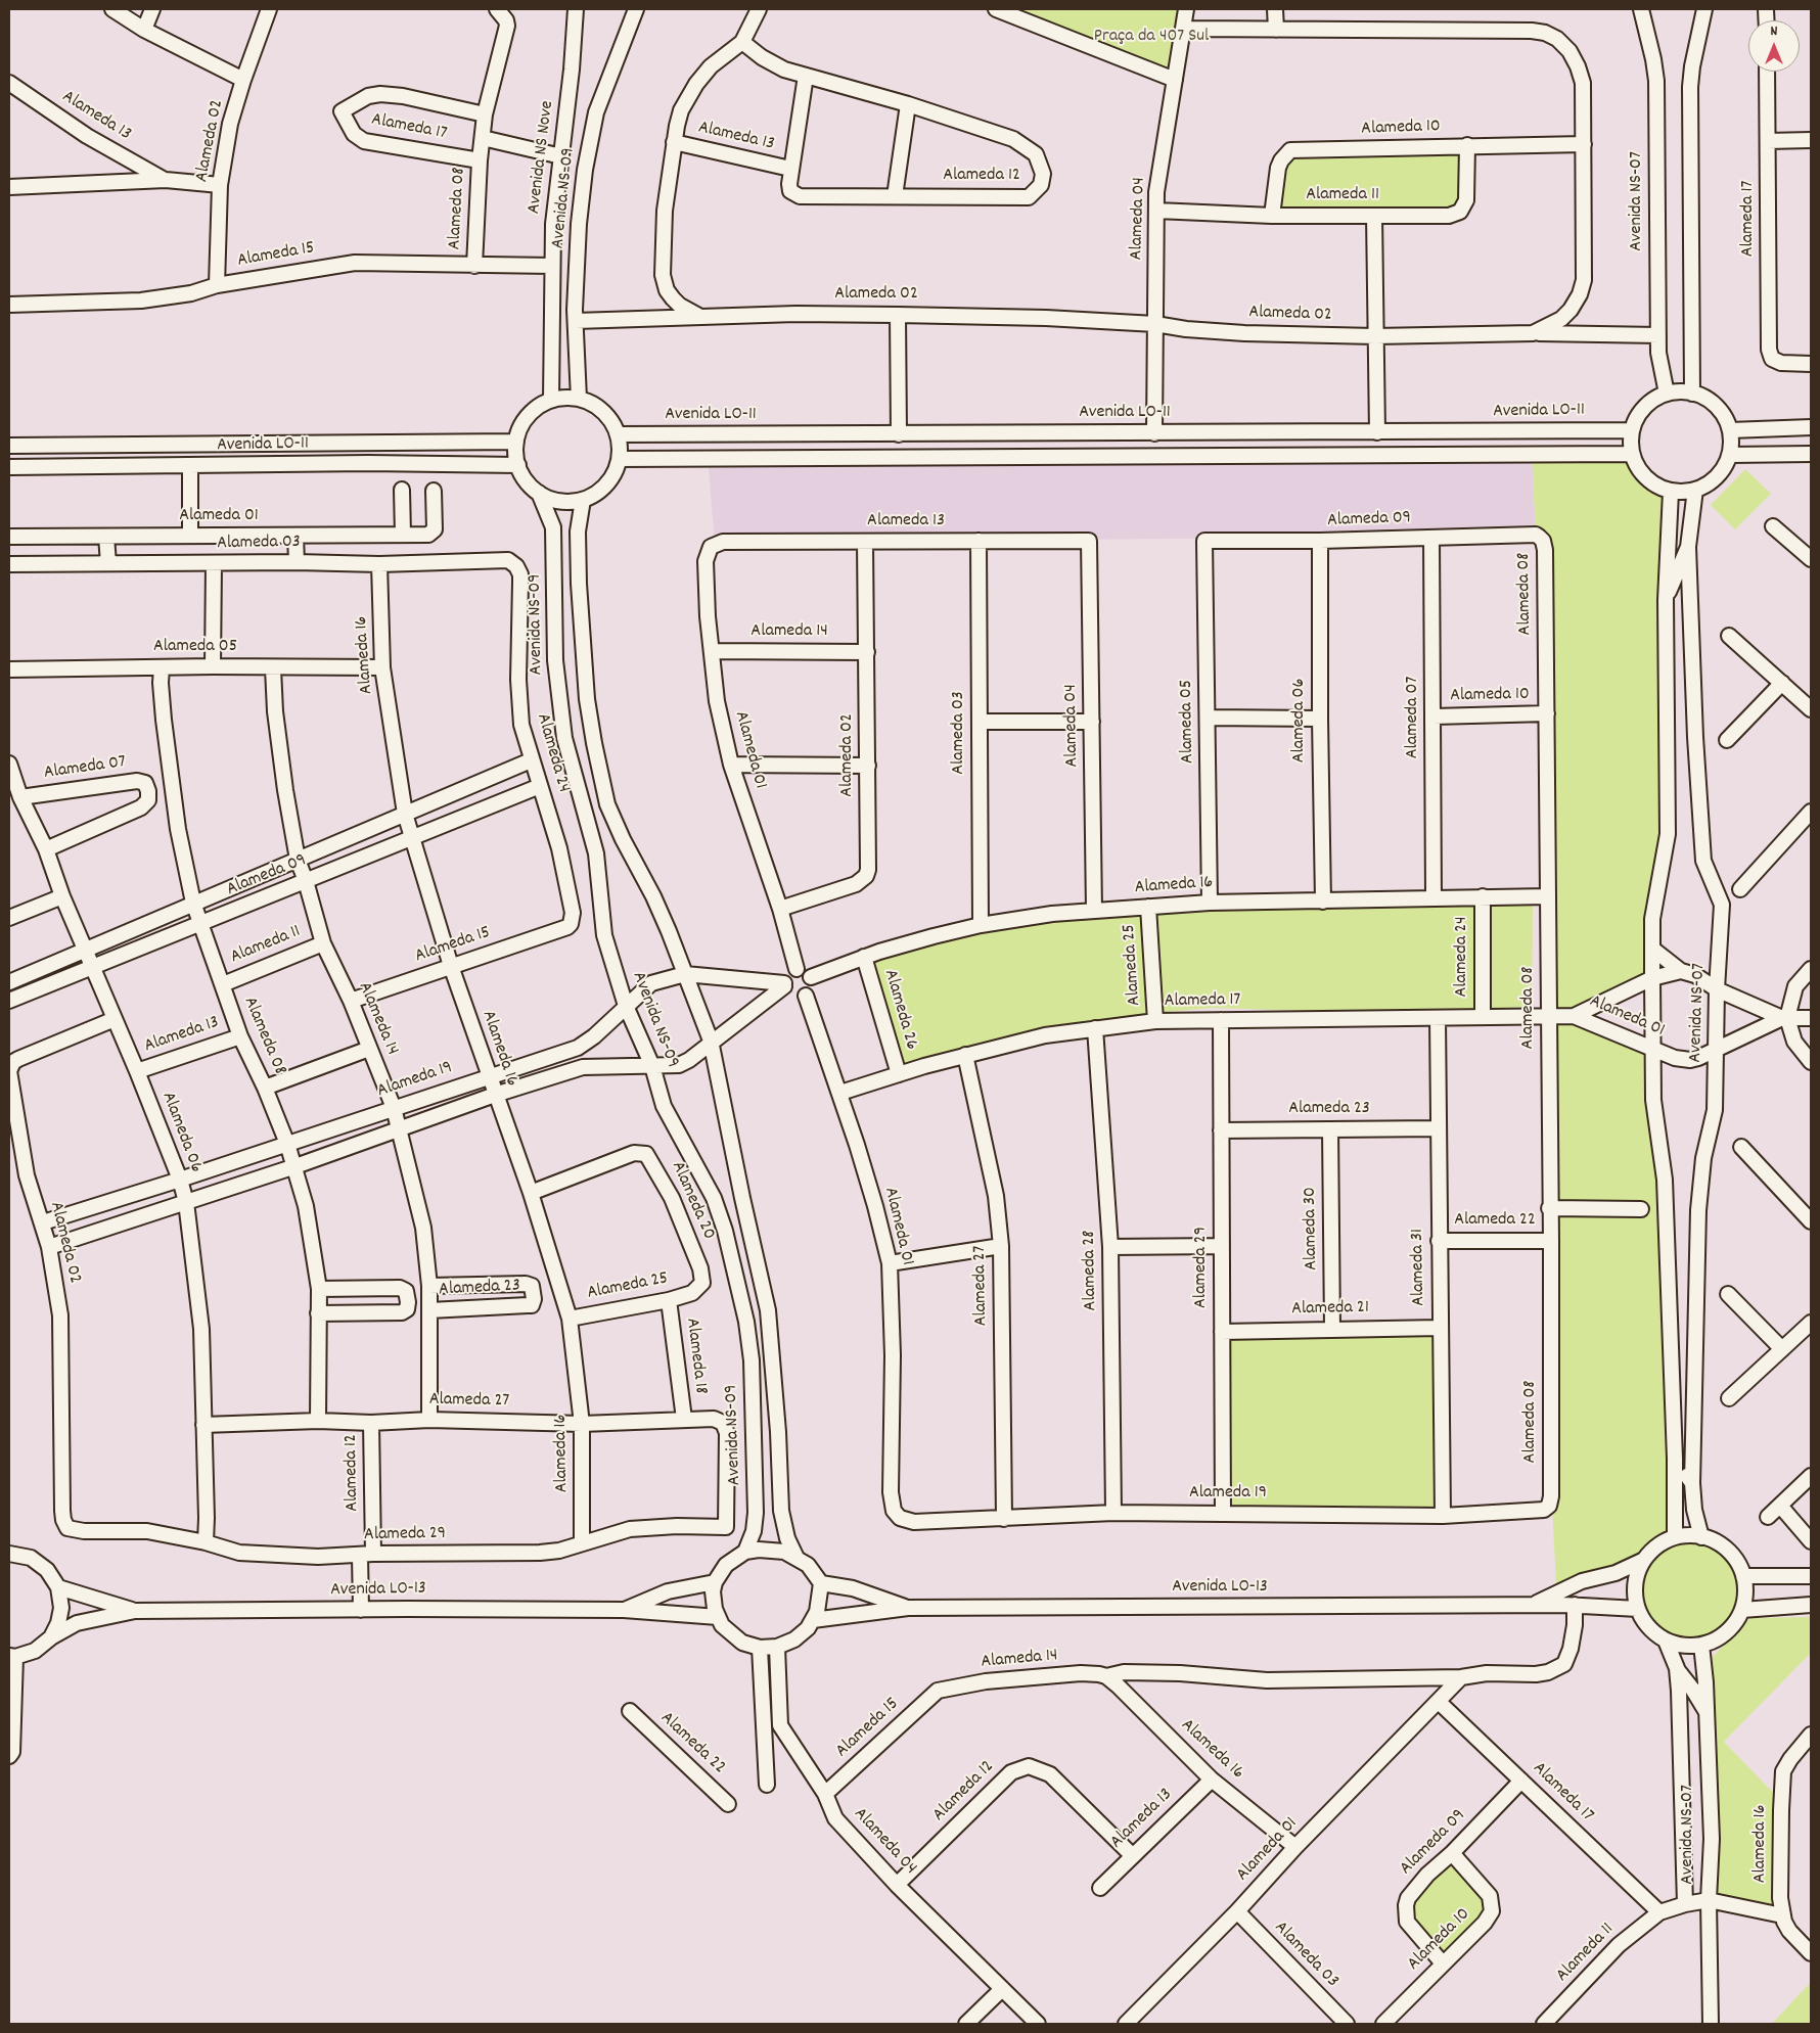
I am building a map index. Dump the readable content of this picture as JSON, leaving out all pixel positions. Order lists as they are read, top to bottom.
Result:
{
  "streets": {
    "street": [
      "Alameda 13",
      "Alameda 17",
      "Alameda 10",
      "Alameda 02",
      "Avenida NS Nove",
      "Alameda 12",
      "Alameda 11",
      "Avenida NS-09",
      "Avenida NS-07",
      "Alameda 08",
      "Alameda 04",
      "Alameda 15",
      "Avenida LO-11",
      "Alameda 01",
      "Alameda 09",
      "Alameda 03",
      "Alameda 14",
      "Alameda 05",
      "Alameda 16",
      "Alameda 07",
      "Alameda 06",
      "Alameda 24",
      "Alameda 25",
      "Alameda 26",
      "Alameda 19",
      "Alameda 23",
      "Alameda 20",
      "Alameda 22",
      "Alameda 30",
      "Alameda 29",
      "Alameda 31",
      "Alameda 28",
      "Alameda 27",
      "Alameda 21",
      "Alameda 18",
      "Avenida LO-13"
    ]
  },
  "crossings": [
    ["Alameda 13", "Alameda 02"],
    ["Alameda 13", "Alameda 12"],
    ["Alameda 13", "Alameda 08"],
    ["Alameda 13", "Alameda 04"],
    ["Alameda 13", "Alameda 01"],
    ["Alameda 13", "Alameda 03"],
    ["Alameda 13", "Alameda 16"],
    ["Alameda 13", "Alameda 06"],
    ["Alameda 17", "Alameda 11"],
    ["Alameda 17", "Alameda 08"],
    ["Alameda 17", "Alameda 01"],
    ["Alameda 17", "Alameda 09"],
    ["Alameda 17", "Alameda 24"],
    ["Alameda 17", "Alameda 25"],
    ["Alameda 17", "Alameda 26"],
    ["Alameda 17", "Alameda 29"],
    ["Alameda 17", "Alameda 31"],
    ["Alameda 17", "Alameda 28"],
    ["Alameda 17", "Alameda 27"],
    ["Alameda 10", "Alameda 02"],
    ["Alameda 10", "Alameda 11"],
    ["Alameda 10", "Alameda 08"],
    ["Alameda 10", "Alameda 09"],
    ["Alameda 10", "Alameda 07"],
    ["Alameda 02", "Alameda 12"],
    ["Alameda 02", "Alameda 04"],
    ["Alameda 02", "Alameda 15"],
    ["Alameda 02", "Alameda 01"],
    ["Alameda 02", "Alameda 14"],
    ["Alameda 02", "Alameda 06"],
    ["Alameda 02", "Alameda 19"],
    ["Alameda 02", "Alameda 29"],
    ["Avenida NS Nove", "Avenida NS-09"],
    ["Avenida NS Nove", "Alameda 15"],
    ["Avenida NS Nove", "Avenida LO-11"],
    ["Alameda 12", "Alameda 04"],
    ["Alameda 12", "Alameda 29"],
    ["Alameda 12", "Alameda 27"],
    ["Alameda 12", "Avenida LO-13"],
    ["Alameda 11", "Alameda 08"],
    ["Alameda 11", "Alameda 04"],
    ["Alameda 11", "Alameda 14"],
    ["Avenida NS-09", "Avenida LO-11"],
    ["Avenida NS-09", "Alameda 19"],
    ["Avenida NS-09", "Avenida LO-13"],
    ["Avenida NS-07", "Avenida LO-11"],
    ["Avenida NS-07", "Alameda 01"],
    ["Avenida NS-07", "Avenida LO-13"],
    ["Alameda 08", "Alameda 15"],
    ["Alameda 08", "Alameda 09"],
    ["Alameda 08", "Alameda 05"],
    ["Alameda 08", "Alameda 16"],
    ["Alameda 08", "Alameda 19"],
    ["Alameda 08", "Alameda 22"],
    ["Alameda 08", "Alameda 27"],
    ["Alameda 04", "Alameda 15"],
    ["Alameda 04", "Avenida LO-11"],
    ["Alameda 04", "Alameda 16"],
    ["Alameda 15", "Alameda 14"],
    ["Alameda 15", "Alameda 16"],
    ["Alameda 15", "Alameda 24"],
    ["Alameda 01", "Alameda 03"],
    ["Alameda 01", "Alameda 14"],
    ["Alameda 01", "Alameda 16"],
    ["Alameda 01", "Alameda 19"],
    ["Alameda 09", "Alameda 14"],
    ["Alameda 09", "Alameda 05"],
    ["Alameda 09", "Alameda 16"],
    ["Alameda 09", "Alameda 07"],
    ["Alameda 09", "Alameda 06"],
    ["Alameda 09", "Alameda 24"],
    ["Alameda 03", "Alameda 16"],
    ["Alameda 03", "Alameda 24"],
    ["Alameda 14", "Alameda 05"],
    ["Alameda 14", "Alameda 16"],
    ["Alameda 14", "Alameda 19"],
    ["Alameda 14", "Alameda 23"],
    ["Alameda 14", "Alameda 27"],
    ["Alameda 05", "Alameda 16"],
    ["Alameda 16", "Alameda 07"],
    ["Alameda 16", "Alameda 06"],
    ["Alameda 16", "Alameda 24"],
    ["Alameda 16", "Alameda 25"],
    ["Alameda 16", "Alameda 26"],
    ["Alameda 16", "Alameda 19"],
    ["Alameda 16", "Alameda 20"],
    ["Alameda 16", "Alameda 29"],
    ["Alameda 16", "Alameda 27"],
    ["Alameda 07", "Alameda 06"],
    ["Alameda 06", "Alameda 19"],
    ["Alameda 06", "Alameda 29"],
    ["Alameda 06", "Alameda 27"],
    ["Alameda 25", "Alameda 20"],
    ["Alameda 25", "Alameda 18"],
    ["Alameda 19", "Alameda 29"],
    ["Alameda 19", "Alameda 31"],
    ["Alameda 19", "Alameda 28"],
    ["Alameda 19", "Alameda 27"],
    ["Alameda 23", "Alameda 30"],
    ["Alameda 23", "Alameda 29"],
    ["Alameda 23", "Alameda 31"],
    ["Alameda 22", "Alameda 31"],
    ["Alameda 30", "Alameda 21"],
    ["Alameda 29", "Alameda 27"],
    ["Alameda 29", "Alameda 21"],
    ["Alameda 31", "Alameda 21"],
    ["Alameda 27", "Alameda 18"]
  ],
  "parks": ["Praça da 407 Sul"],
  "north": "top"
}
